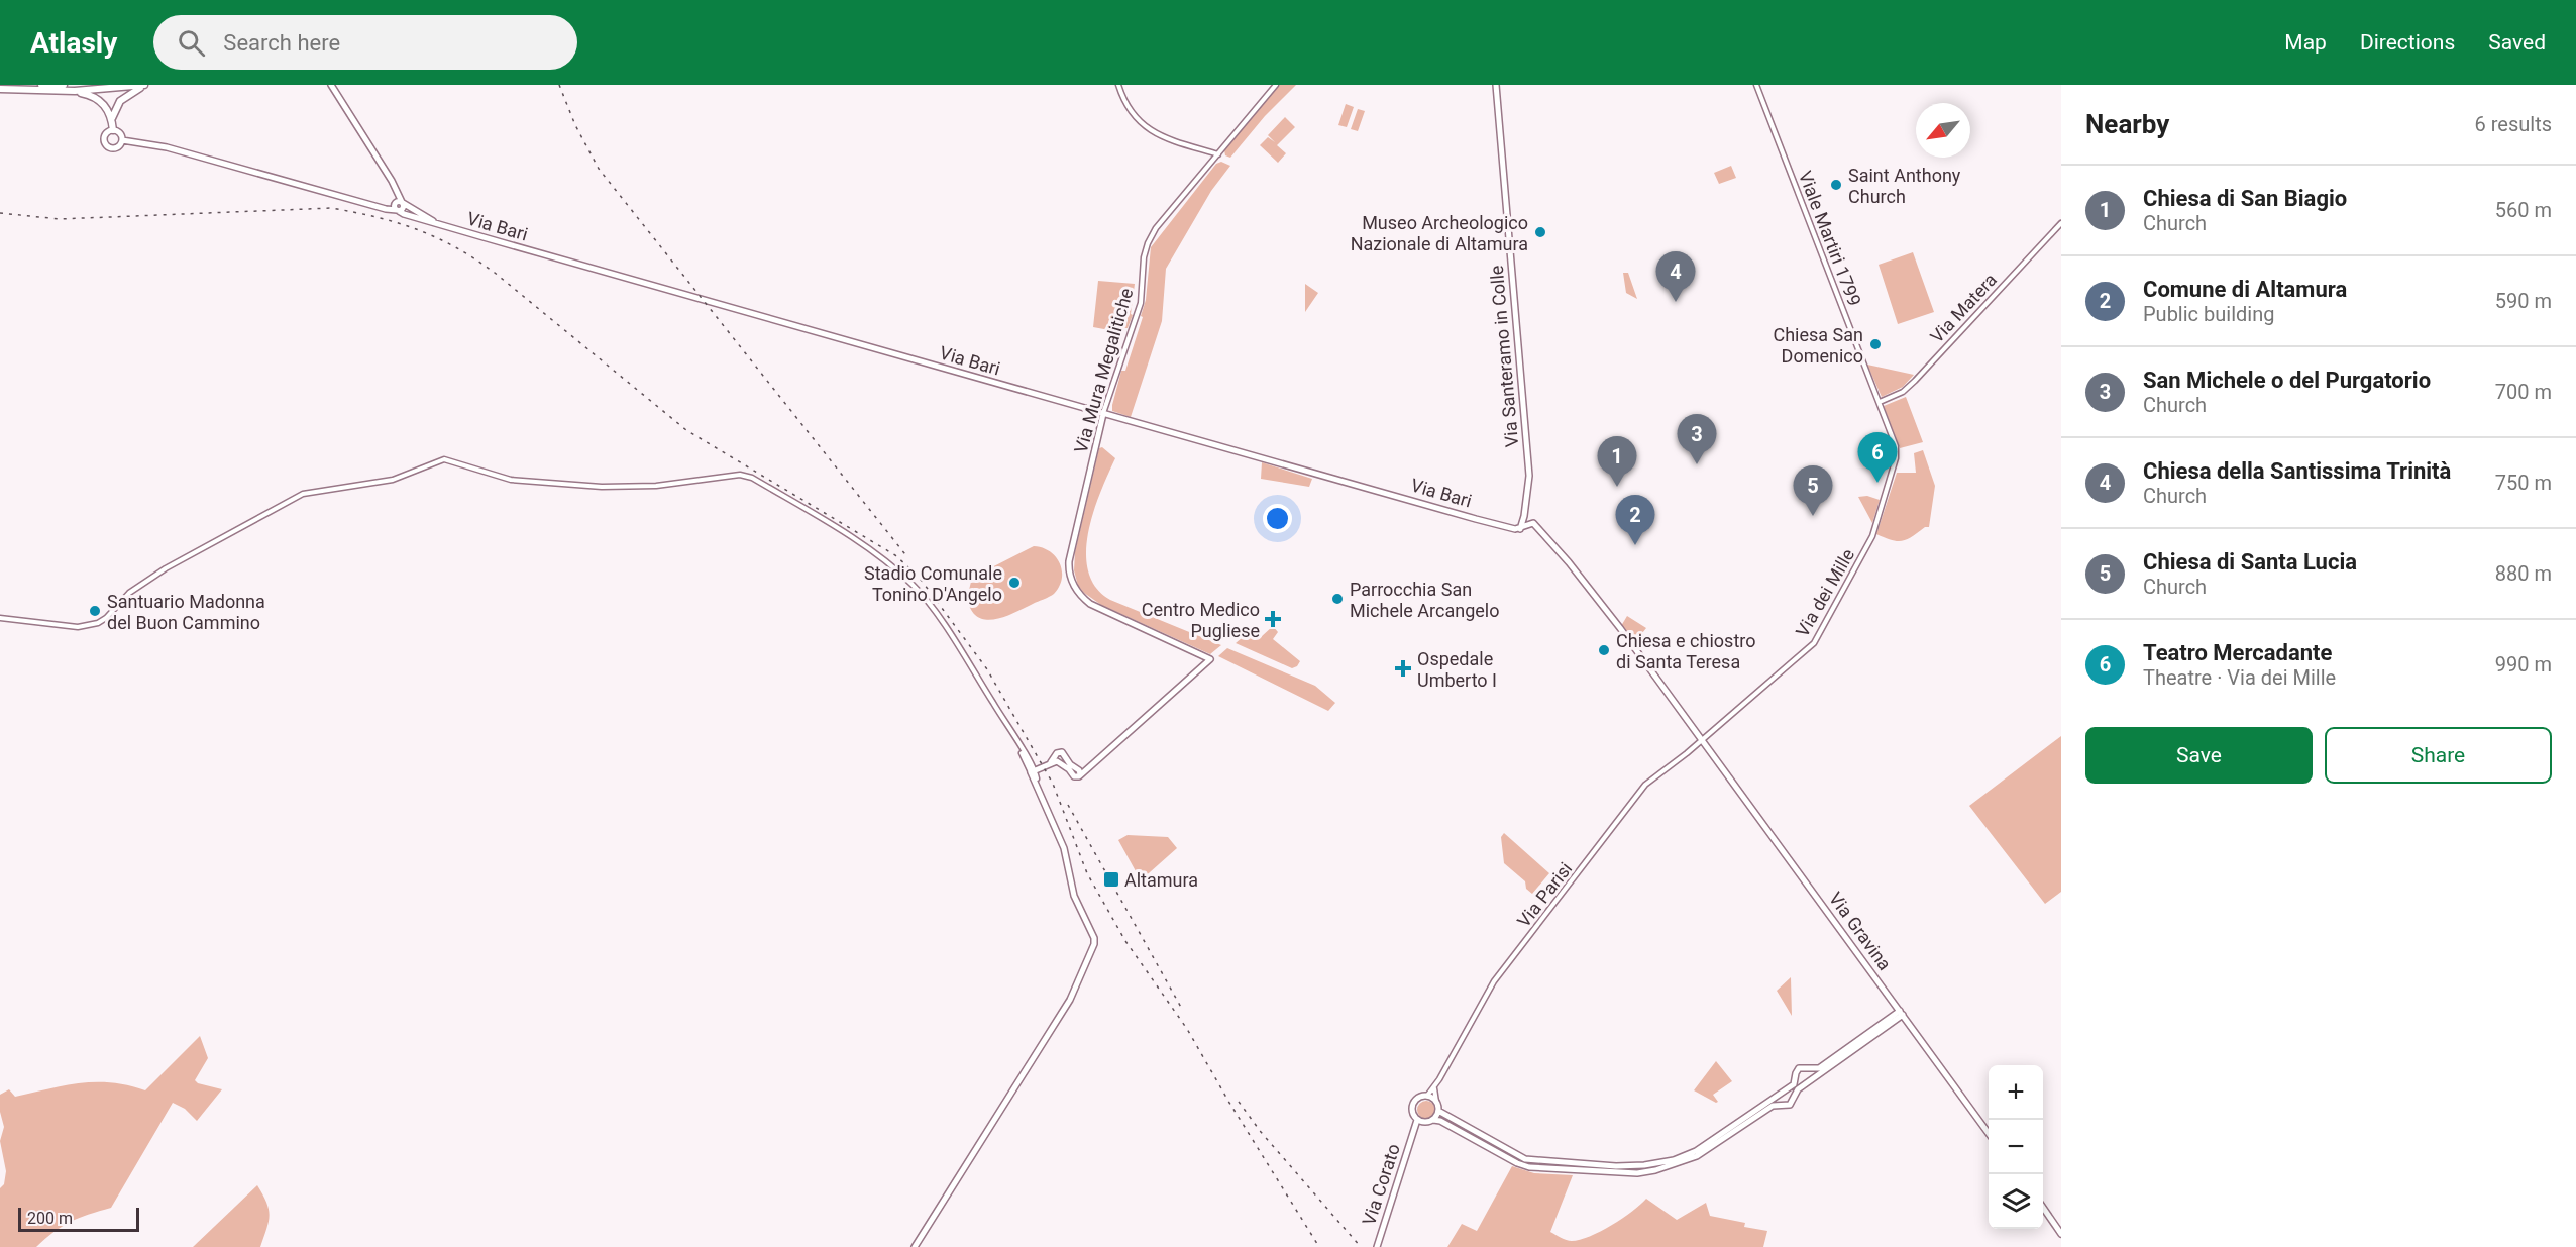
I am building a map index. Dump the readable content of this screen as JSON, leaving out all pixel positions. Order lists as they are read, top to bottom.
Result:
{
  "streets": {
    "main road": [
      "Via Bari",
      "Via Santeramo in Colle",
      "Via Mura Megalitiche",
      "Via Gravina",
      "Via Corato"
    ],
    "street": [
      "Viale Martiri 1799",
      "Via Matera",
      "Via dei Mille",
      "Via Parisi"
    ]
  },
  "crossings": [
    ["Via Bari", "Via Santeramo in Colle"],
    ["Via Bari", "Via Mura Megalitiche"],
    ["Via Bari", "Via Gravina"],
    ["Viale Martiri 1799", "Via Matera"],
    ["Viale Martiri 1799", "Via dei Mille"],
    ["Via Santeramo in Colle", "Via Gravina"],
    ["Via dei Mille", "Via Parisi"],
    ["Via dei Mille", "Via Gravina"],
    ["Via Parisi", "Via Gravina"],
    ["Via Parisi", "Via Corato"]
  ],
  "places": {
    "other": [
      "Saint Anthony Church",
      "Museo Archeologico Nazionale di Altamura",
      "Chiesa San Domenico",
      "Stadio Comunale Tonino D'Angelo",
      "Parrocchia San Michele Arcangelo",
      "Santuario Madonna del Buon Cammino",
      "Chiesa e chiostro di Santa Teresa"
    ],
    "health": ["Centro Medico Pugliese", "Ospedale Umberto I"],
    "transit": ["Altamura"]
  },
  "scale_bar": "200 m",
  "north": "bottom left",
  "page": {
    "header": "Atlasly",
    "search": "Search here",
    "nav": ["Map", "Directions", "Saved"],
    "heading": ["Nearby", "6 results"],
    "list": [
      {
        "mark": "1",
        "name": "Chiesa di San Biagio",
        "note": "Church",
        "value": "560 m"
      },
      {
        "mark": "2",
        "name": "Comune di Altamura",
        "note": "Public building",
        "value": "590 m"
      },
      {
        "mark": "3",
        "name": "San Michele o del Purgatorio",
        "note": "Church",
        "value": "700 m"
      },
      {
        "mark": "4",
        "name": "Chiesa della Santissima Trinità",
        "note": "Church",
        "value": "750 m"
      },
      {
        "mark": "5",
        "name": "Chiesa di Santa Lucia",
        "note": "Church",
        "value": "880 m"
      },
      {
        "mark": "6",
        "name": "Teatro Mercadante",
        "note": "Theatre · Via dei Mille",
        "value": "990 m"
      }
    ],
    "pins": [
      "4",
      "3",
      "6",
      "1",
      "5",
      "2"
    ],
    "buttons": ["Save", "Share"],
    "map_buttons": ["+", "−"],
    "scale": "200 m"
  }
}
